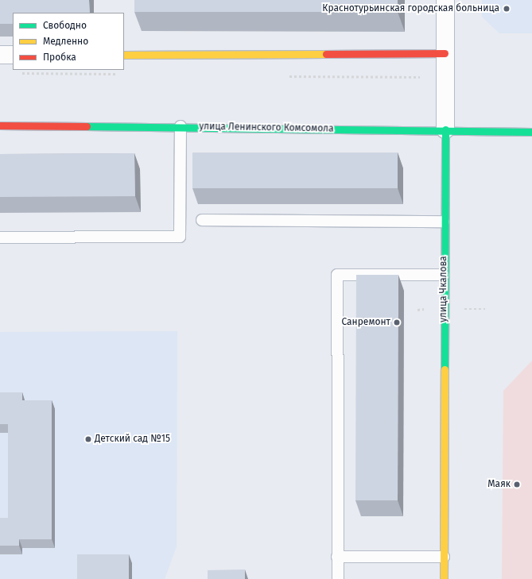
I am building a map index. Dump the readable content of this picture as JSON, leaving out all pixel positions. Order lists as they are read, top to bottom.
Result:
{
  "streets": {
    "main road": ["улица Ленинского Комсомола", "улица Чкалова"]
  },
  "crossings": [
    ["улица Ленинского Комсомола", "улица Чкалова"]
  ],
  "places": [
    "Краснотурьинская городская больница",
    "Санремонт",
    "Детский сад №15",
    "Маяк"
  ],
  "legend": ["Свободно", "Медленно", "Пробка"]
}
